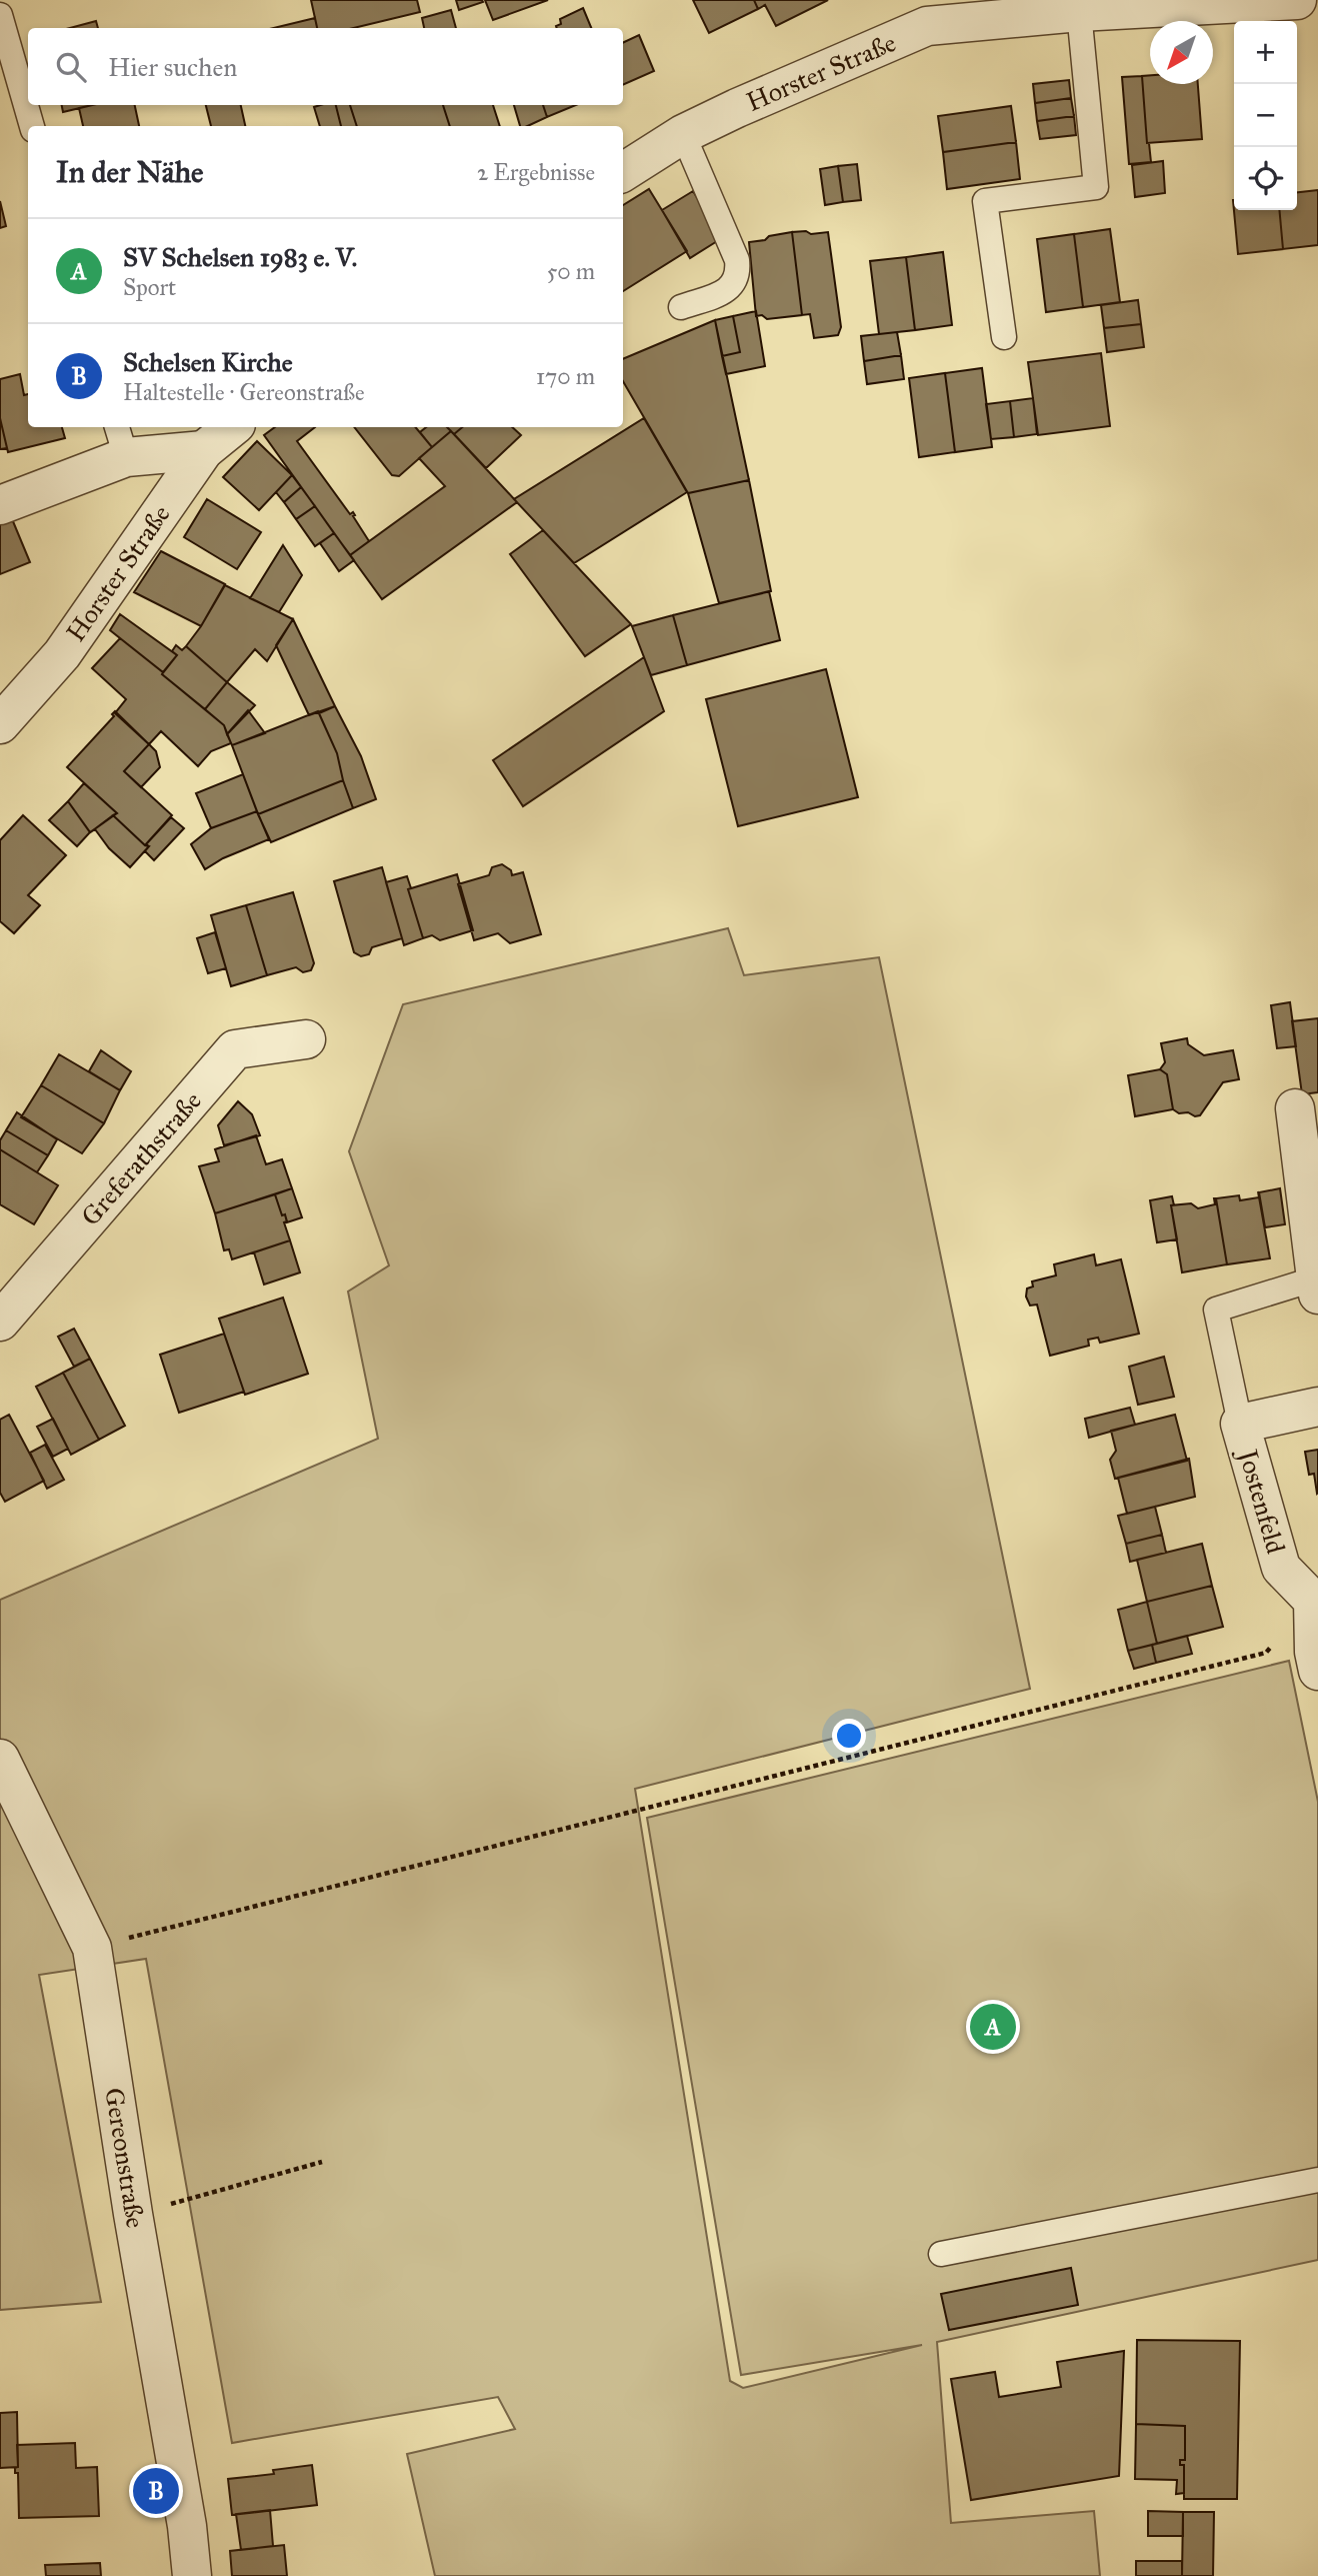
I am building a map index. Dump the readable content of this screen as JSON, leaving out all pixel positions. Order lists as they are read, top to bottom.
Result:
{
  "streets": {
    "street": [
      "Horster Straße",
      "Greferathstraße",
      "Jostenfeld",
      "Gereonstraße"
    ]
  },
  "north": "bottom left",
  "page": {
    "map_buttons": ["+", "−"],
    "search": "Hier suchen",
    "heading": ["In der Nähe", "2 Ergebnisse"],
    "list": [
      {
        "mark": "A",
        "name": "SV Schelsen 1983 e. V.",
        "note": "Sport",
        "value": "50 m"
      },
      {
        "mark": "B",
        "name": "Schelsen Kirche",
        "note": "Haltestelle · Gereonstraße",
        "value": "170 m"
      }
    ],
    "pins": ["A", "B"]
  }
}
